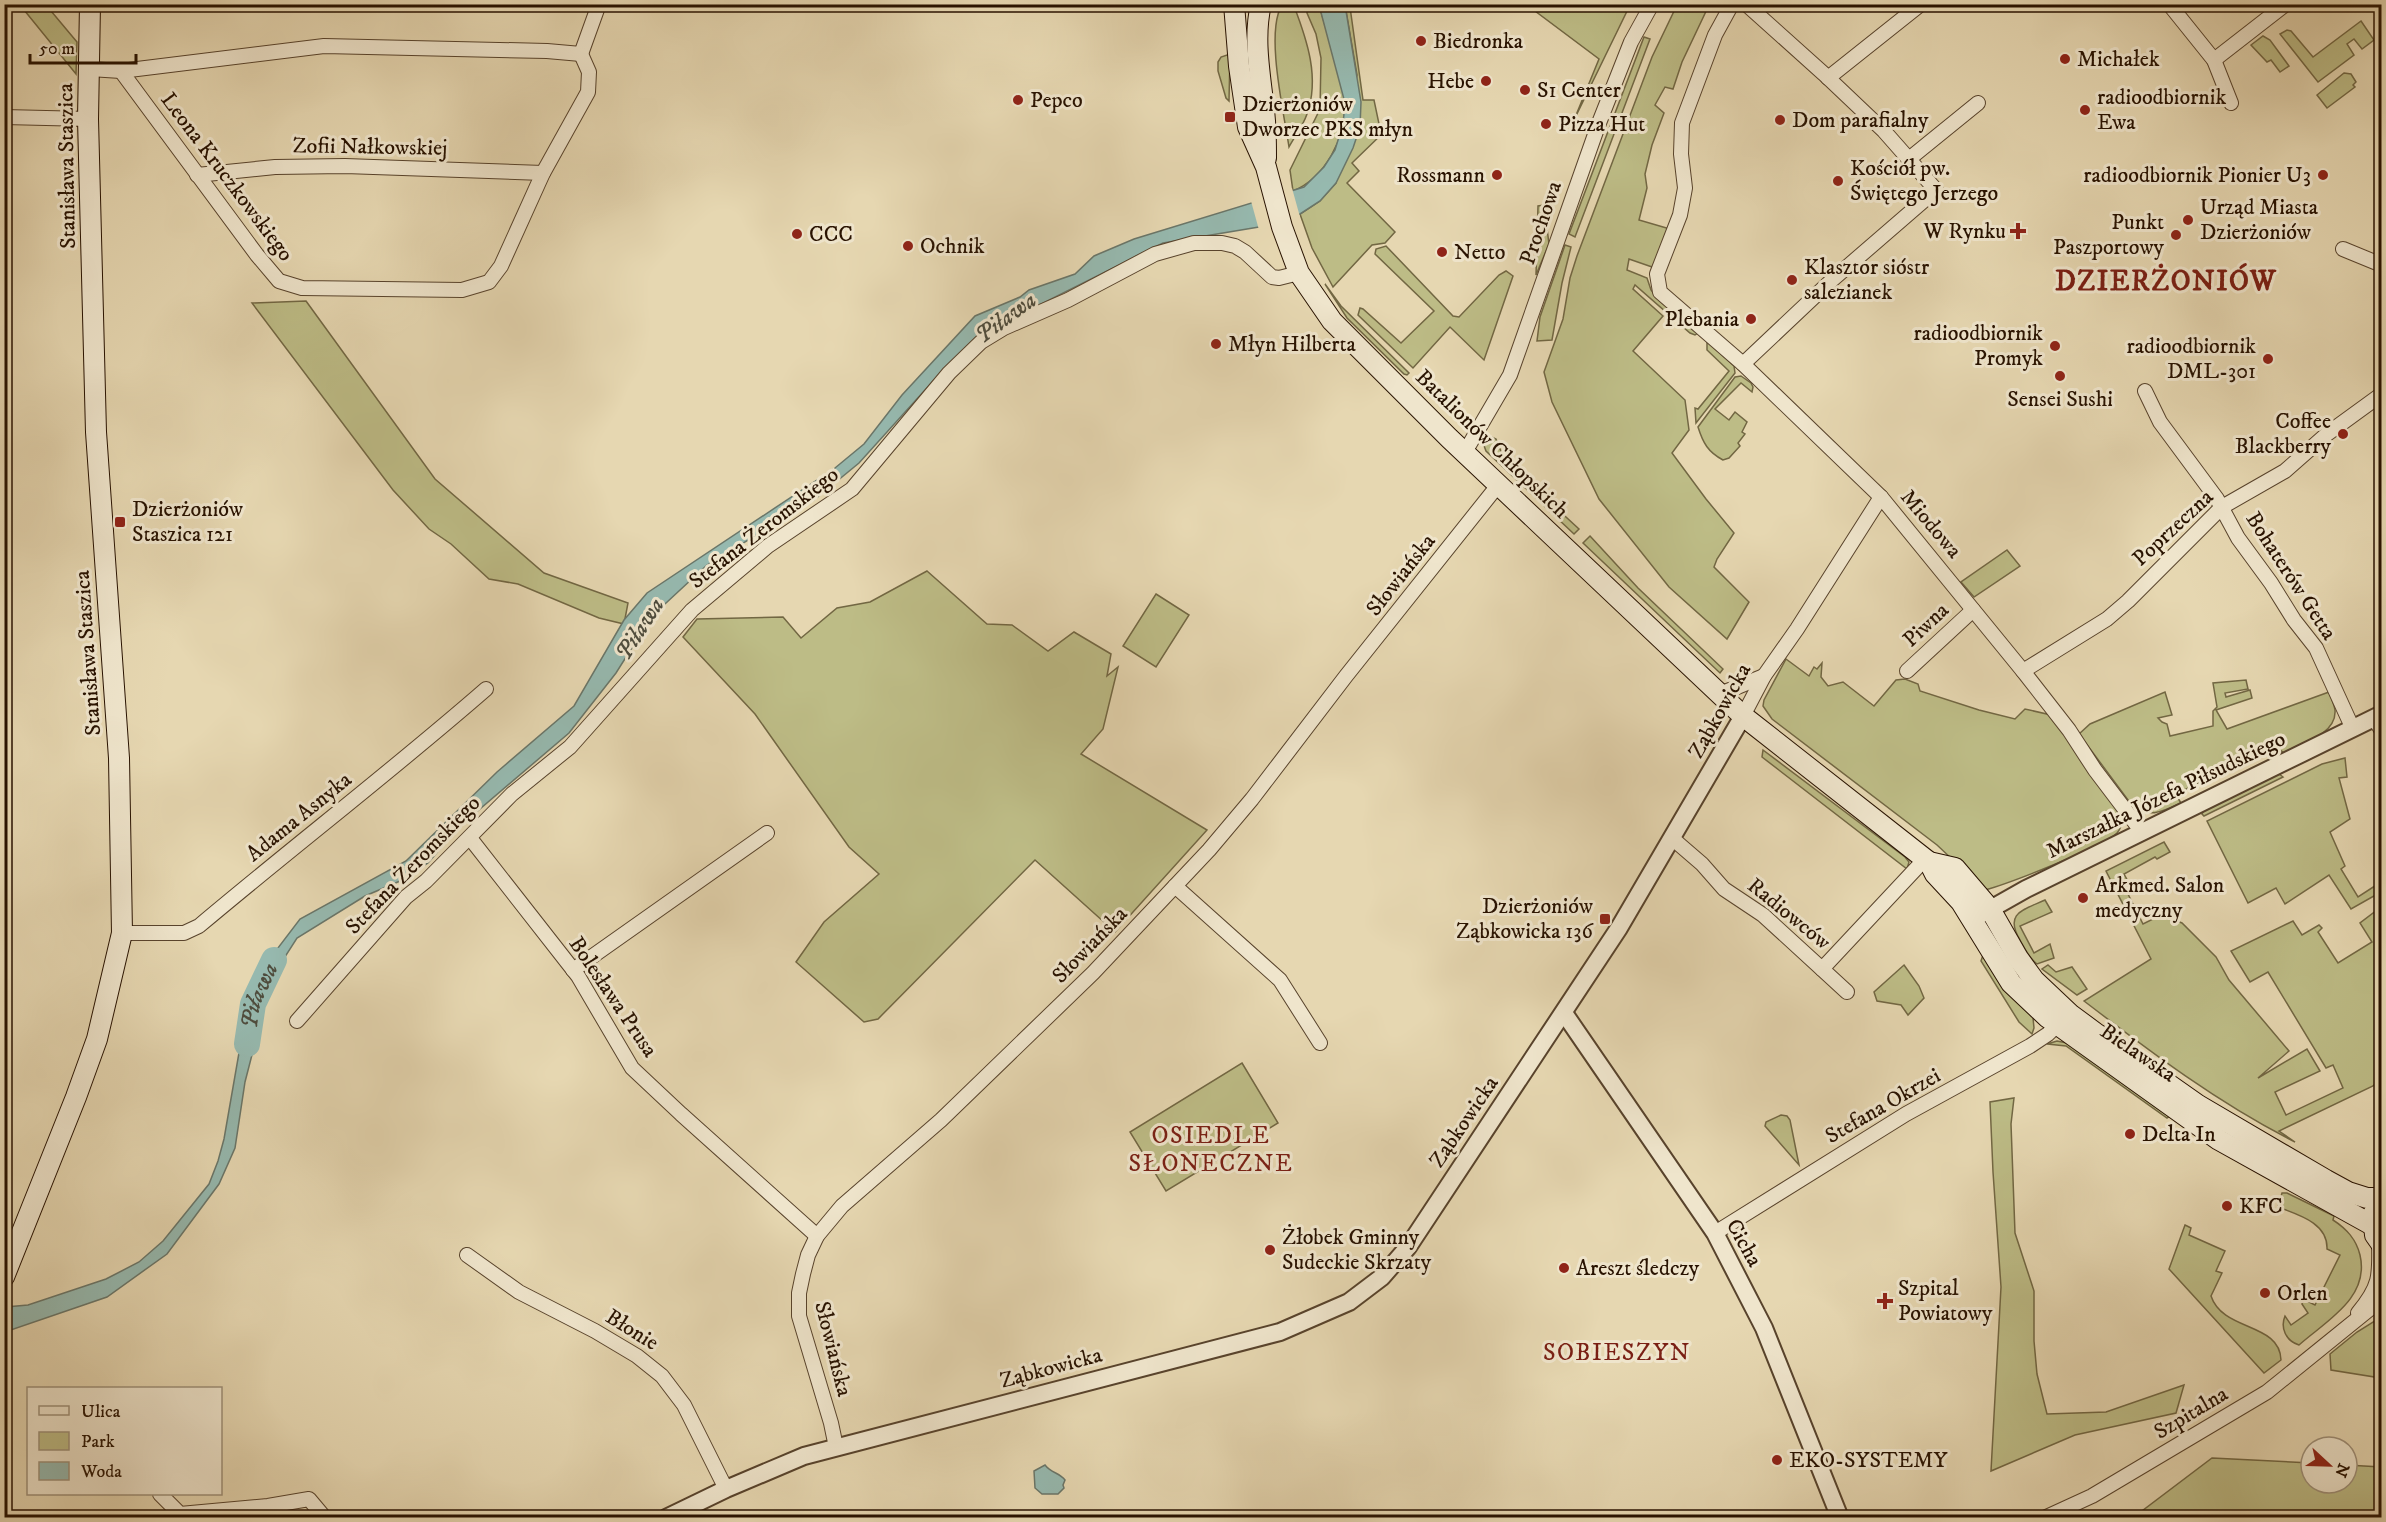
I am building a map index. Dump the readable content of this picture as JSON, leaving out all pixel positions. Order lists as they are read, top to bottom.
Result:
{
  "streets": {
    "main road": ["Stanisława Staszica", "Batalionów Chłopskich", "Bielawska"],
    "street": [
      "Zofii Nałkowskiej",
      "Leona Kruczkowskiego",
      "Prochowa",
      "Miodowa",
      "Stefana Żeromskiego",
      "Poprzeczna",
      "Słowiańska",
      "Bohaterów Getta",
      "Piwna",
      "Ząbkowicka",
      "Marszałka Józefa Piłsudskiego",
      "Adama Asnyka",
      "Radiowców",
      "Bolesława Prusa",
      "Stefana Okrzei",
      "Cicha",
      "Błonie",
      "Szpitalna"
    ]
  },
  "crossings": [
    ["Zofii Nałkowskiej", "Leona Kruczkowskiego"],
    ["Stanisława Staszica", "Adama Asnyka"],
    ["Prochowa", "Batalionów Chłopskich"],
    ["Batalionów Chłopskich", "Stefana Żeromskiego"],
    ["Batalionów Chłopskich", "Słowiańska"],
    ["Batalionów Chłopskich", "Ząbkowicka"],
    ["Batalionów Chłopskich", "Bielawska"],
    ["Miodowa", "Poprzeczna"],
    ["Miodowa", "Piwna"],
    ["Miodowa", "Ząbkowicka"],
    ["Miodowa", "Marszałka Józefa Piłsudskiego"],
    ["Stefana Żeromskiego", "Bolesława Prusa"],
    ["Poprzeczna", "Bohaterów Getta"],
    ["Słowiańska", "Ząbkowicka"],
    ["Słowiańska", "Bolesława Prusa"],
    ["Bohaterów Getta", "Marszałka Józefa Piłsudskiego"],
    ["Ząbkowicka", "Radiowców"],
    ["Ząbkowicka", "Bielawska"],
    ["Ząbkowicka", "Cicha"],
    ["Ząbkowicka", "Błonie"],
    ["Marszałka Józefa Piłsudskiego", "Bielawska"],
    ["Radiowców", "Bielawska"],
    ["Bielawska", "Stefana Okrzei"],
    ["Bielawska", "Szpitalna"],
    ["Stefana Okrzei", "Cicha"]
  ],
  "districts": ["DZIERŻONIÓW", "OSIEDLE SŁONECZNE", "SOBIESZYN"],
  "water": ["Piława"],
  "places": {
    "other": [
      "Biedronka",
      "Michałek",
      "Hebe",
      "S1 Center",
      "Pepco",
      "radioodbiornik Ewa",
      "Dom parafialny",
      "Pizza Hut",
      "Rossmann",
      "radioodbiornik Pionier U3",
      "Kościół pw. Świętego Jerzego",
      "Urząd Miasta Dzierżoniów",
      "CCC",
      "Punkt Paszportowy",
      "Ochnik",
      "Netto",
      "Klasztor sióstr salezianek",
      "Plebania",
      "Młyn Hilberta",
      "radioodbiornik Promyk",
      "radioodbiornik DML-301",
      "Sensei Sushi",
      "Coffee Blackberry",
      "Arkmed. Salon medyczny",
      "Delta In",
      "KFC",
      "Żłobek Gminny Sudeckie Skrzaty",
      "Areszt śledczy",
      "Orlen",
      "EKO-SYSTEMY"
    ],
    "transit": ["Dzierżoniów Dworzec PKS młyn", "Dzierżoniów Staszica 121", "Dzierżoniów Ząbkowicka 136"],
    "health": ["W Rynku", "Szpital Powiatowy"]
  },
  "legend": ["Ulica", "Park", "Woda"],
  "scale_bar": "50 m",
  "north": "right"
}
